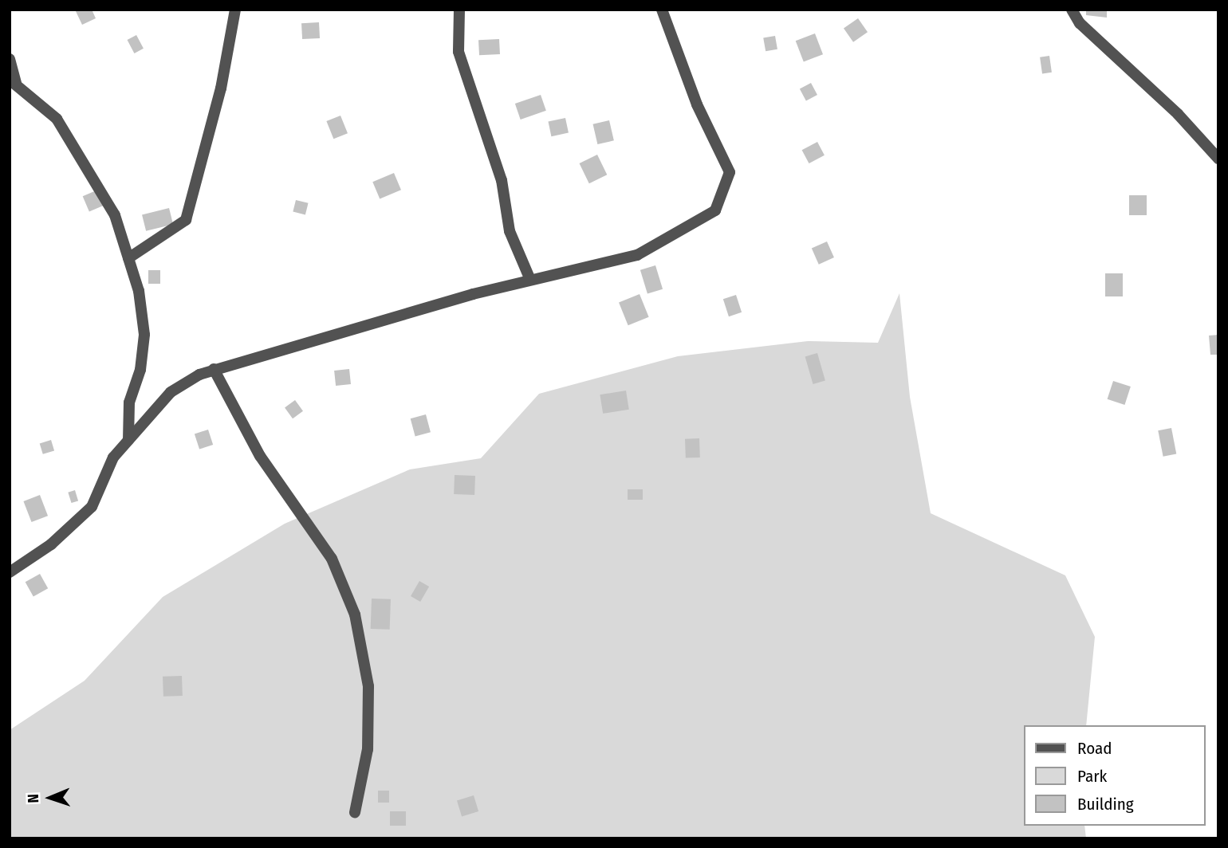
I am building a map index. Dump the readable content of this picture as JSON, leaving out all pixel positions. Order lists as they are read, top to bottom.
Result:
{
  "legend": ["Road", "Park", "Building"],
  "north": "left"
}
